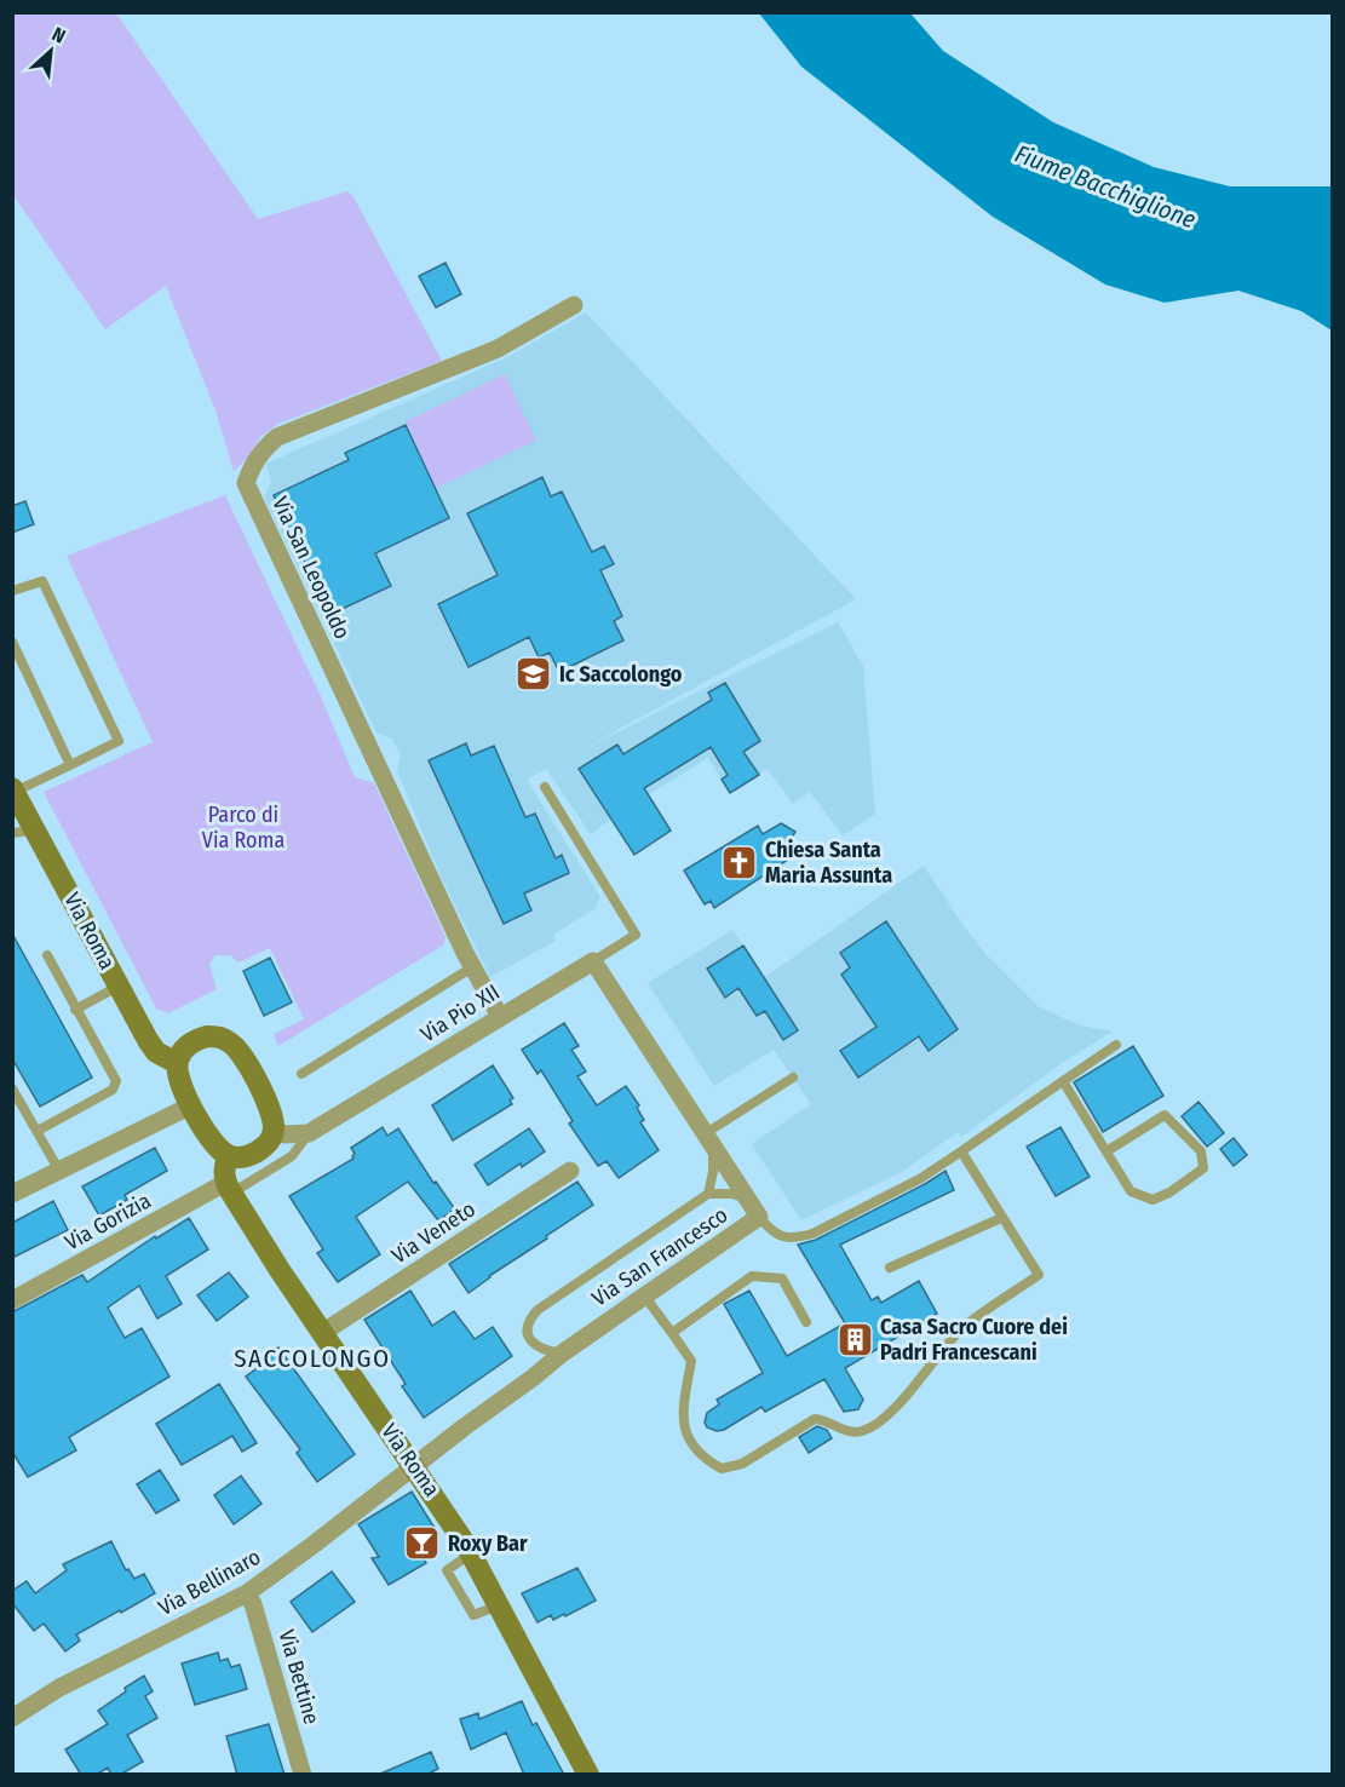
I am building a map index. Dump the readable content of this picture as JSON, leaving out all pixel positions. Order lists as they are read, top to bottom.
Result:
{
  "streets": {
    "main road": ["Via Roma"],
    "street": [
      "Via San Leopoldo",
      "Via Pio XII",
      "Via Gorizia",
      "Via Veneto",
      "Via San Francesco",
      "Via Bellinaro",
      "Via Bettine"
    ]
  },
  "crossings": [
    ["Via San Leopoldo", "Via Pio XII"],
    ["Via Roma", "Via Pio XII"],
    ["Via Roma", "Via Gorizia"],
    ["Via Roma", "Via Veneto"],
    ["Via Roma", "Via San Francesco"],
    ["Via Roma", "Via Bellinaro"],
    ["Via Pio XII", "Via Gorizia"],
    ["Via Pio XII", "Via San Francesco"],
    ["Via San Francesco", "Via Bellinaro"],
    ["Via Bellinaro", "Via Bettine"]
  ],
  "districts": ["SACCOLONGO"],
  "water": ["Fiume Bacchiglione"],
  "parks": ["Parco di Via Roma"],
  "places": {
    "school or university": ["Ic Saccolongo"],
    "church": ["Chiesa Santa Maria Assunta"],
    "building": ["Casa Sacro Cuore dei Padri Francescani"],
    "bar": ["Roxy Bar"]
  },
  "north": "top right"
}
